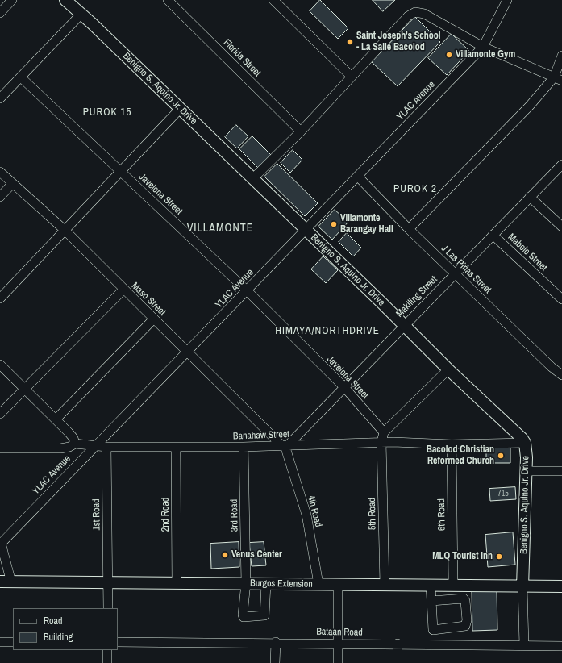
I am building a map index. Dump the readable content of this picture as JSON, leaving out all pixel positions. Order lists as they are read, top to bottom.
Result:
{
  "streets": {
    "main road": ["Benigno S. Aquino Jr. Drive", "Burgos Extension"],
    "street": [
      "Florida Street",
      "YLAC Avenue",
      "Javelona Street",
      "Mabolo Street",
      "J Las Piñas Street",
      "Makiling Street",
      "Maso Street",
      "Banahaw Street",
      "4th Road",
      "5th Road",
      "1st Road",
      "2nd Road",
      "6th Road",
      "3rd Road",
      "Bataan Road"
    ]
  },
  "crossings": [
    ["Benigno S. Aquino Jr. Drive", "YLAC Avenue"],
    ["Benigno S. Aquino Jr. Drive", "Makiling Street"],
    ["Benigno S. Aquino Jr. Drive", "Banahaw Street"],
    ["Benigno S. Aquino Jr. Drive", "Burgos Extension"],
    ["YLAC Avenue", "Javelona Street"],
    ["YLAC Avenue", "J Las Piñas Street"],
    ["YLAC Avenue", "Maso Street"],
    ["YLAC Avenue", "Banahaw Street"],
    ["Javelona Street", "Makiling Street"],
    ["Mabolo Street", "Makiling Street"],
    ["J Las Piñas Street", "Makiling Street"],
    ["Makiling Street", "Maso Street"],
    ["Makiling Street", "Banahaw Street"],
    ["Makiling Street", "4th Road"],
    ["Maso Street", "Banahaw Street"],
    ["Maso Street", "4th Road"],
    ["Banahaw Street", "4th Road"],
    ["Banahaw Street", "5th Road"],
    ["Banahaw Street", "1st Road"],
    ["Banahaw Street", "2nd Road"],
    ["Banahaw Street", "6th Road"],
    ["Banahaw Street", "3rd Road"],
    ["4th Road", "Burgos Extension"],
    ["5th Road", "Burgos Extension"],
    ["1st Road", "Burgos Extension"],
    ["2nd Road", "Burgos Extension"],
    ["6th Road", "Burgos Extension"],
    ["3rd Road", "Burgos Extension"]
  ],
  "districts": [
    "PUROK 15",
    "PUROK 2",
    "VILLAMONTE",
    "HIMAYA/NORTHDRIVE"
  ],
  "places": [
    "Saint Joseph's School - La Salle Bacolod",
    "Villamonte Gym",
    "Villamonte Barangay Hall",
    "Bacolod Christian Reformed Church",
    "Venus Center",
    "MLQ Tourist Inn"
  ],
  "house_numbers": ["715"],
  "legend": ["Road", "Building"]
}
